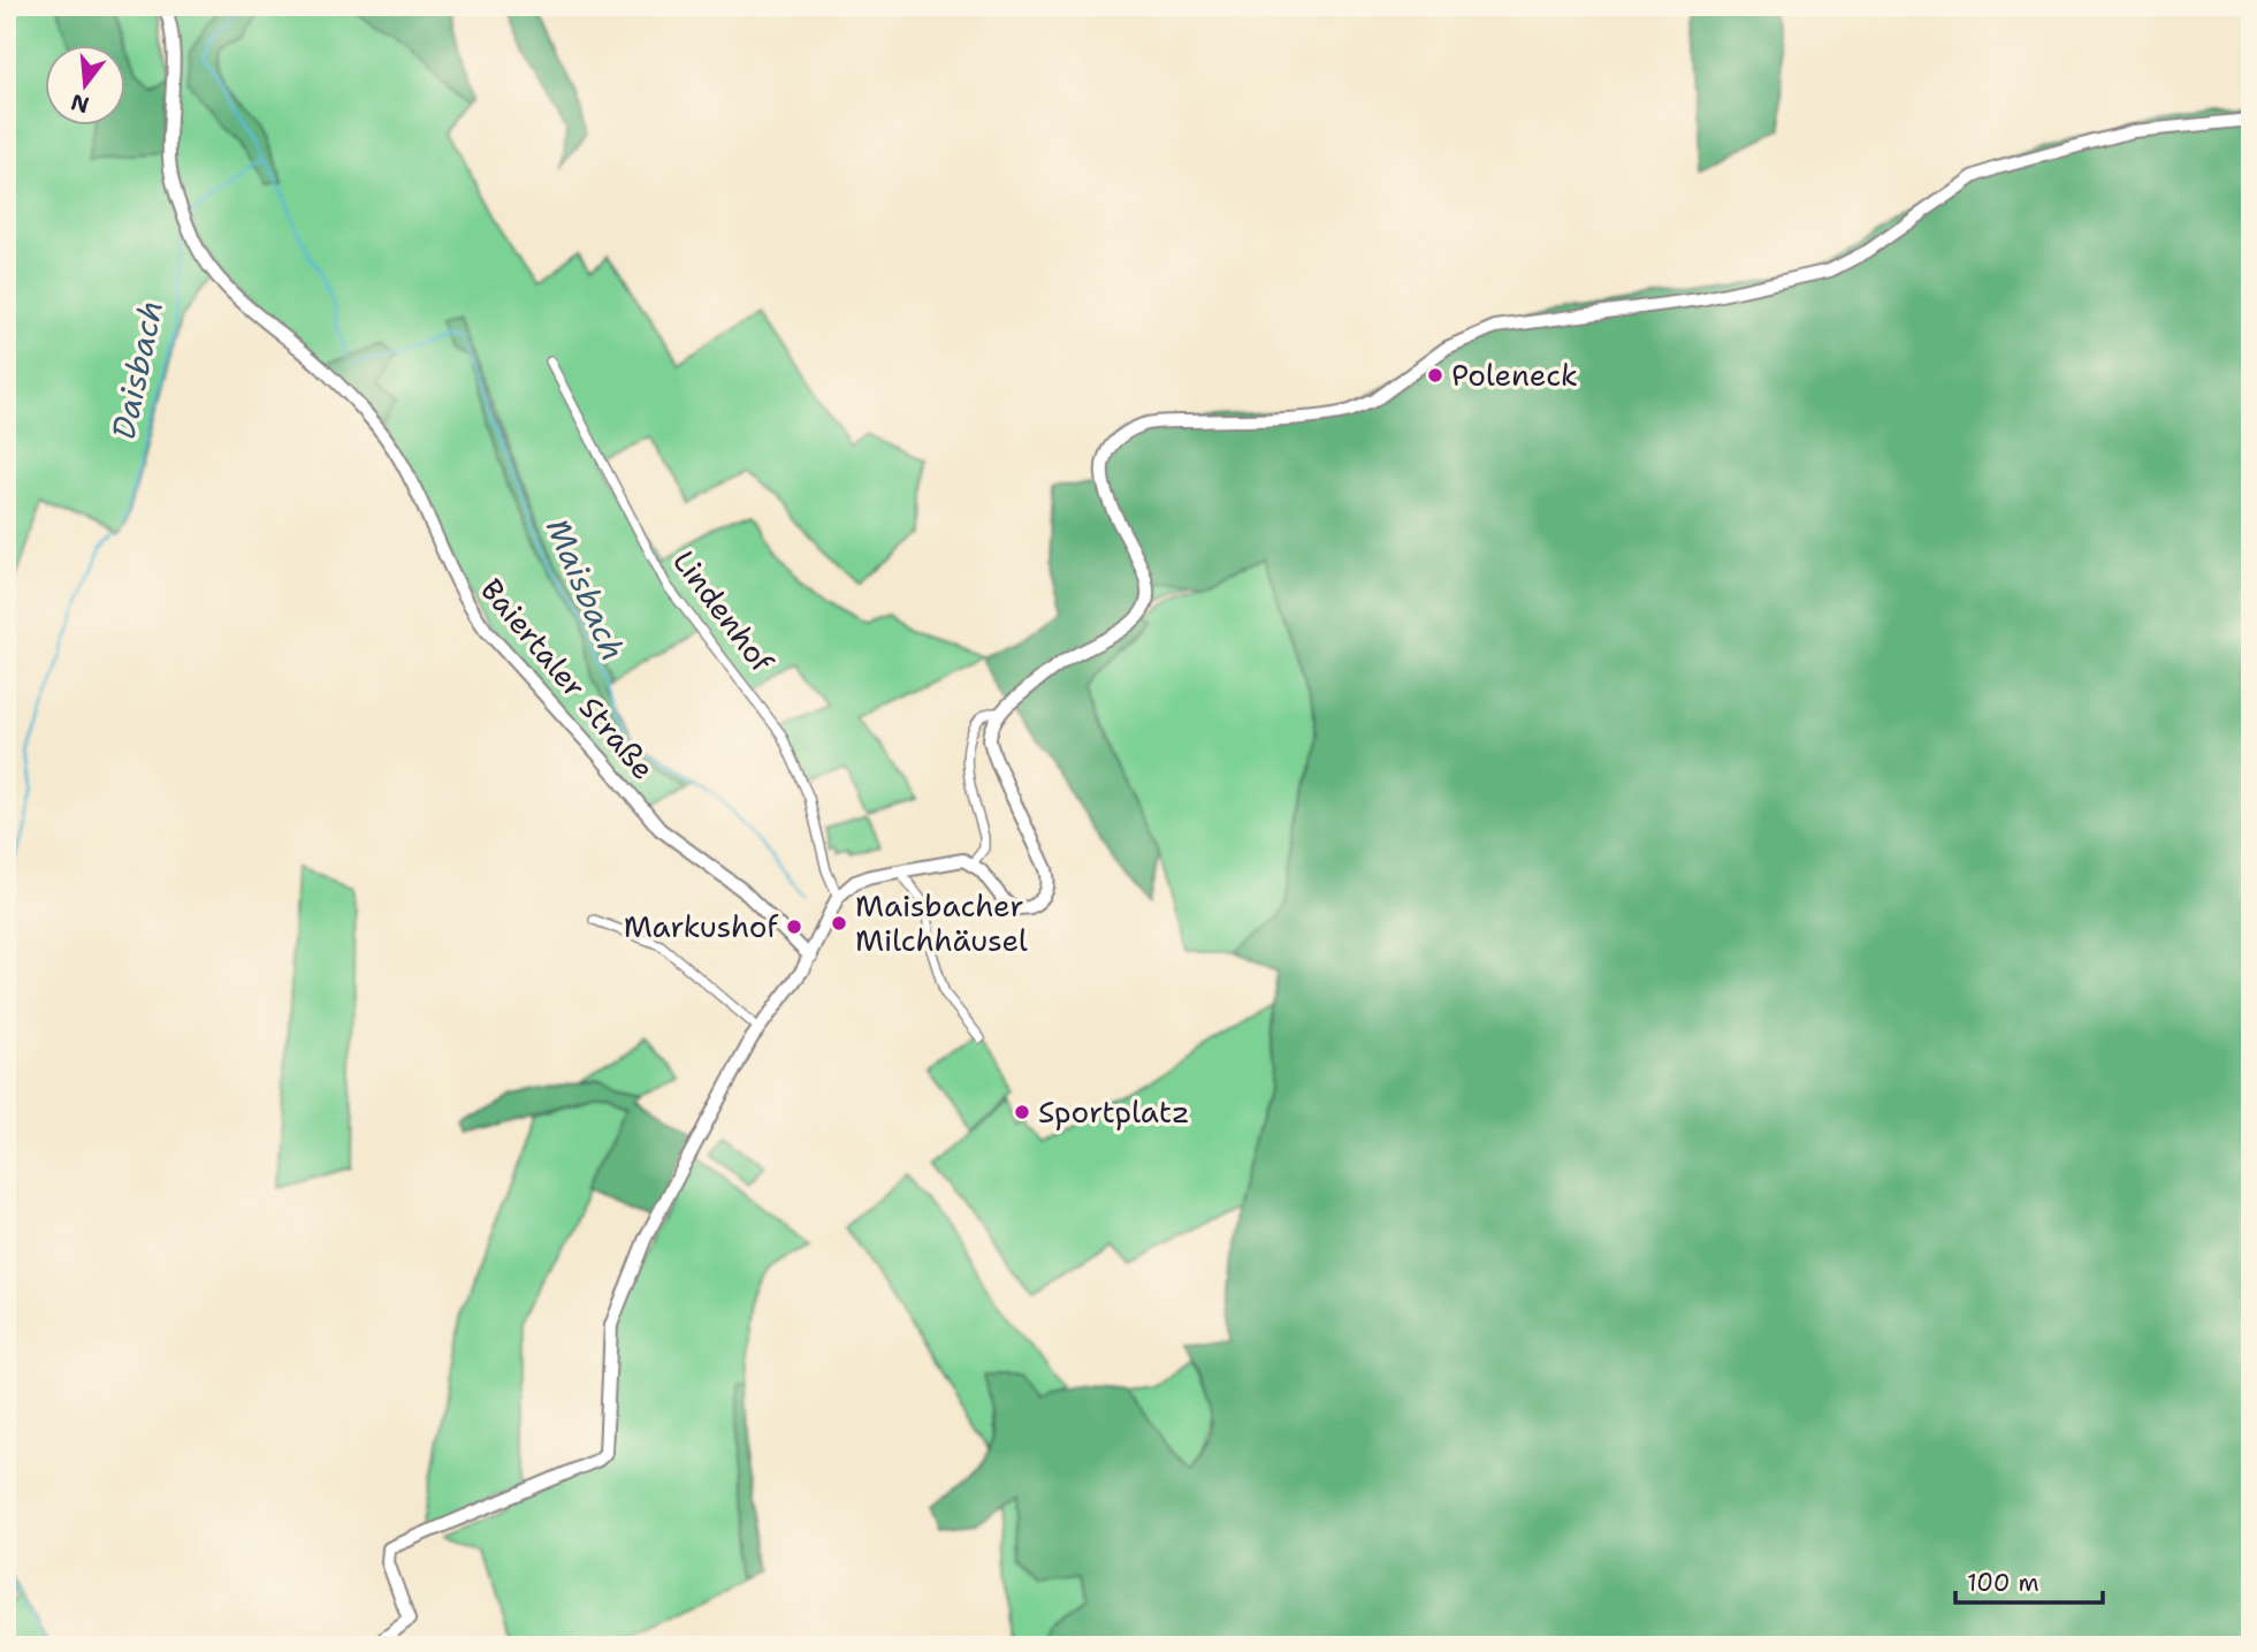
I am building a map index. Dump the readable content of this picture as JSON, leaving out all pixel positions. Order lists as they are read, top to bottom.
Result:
{
  "streets": {
    "street": ["Lindenhof", "Baiertaler Straße"]
  },
  "water": ["Daisbach", "Maisbach"],
  "places": [
    "Poleneck",
    "Maisbacher Milchhäusel",
    "Markushof",
    "Sportplatz"
  ],
  "scale_bar": "100 m",
  "north": "bottom"
}
